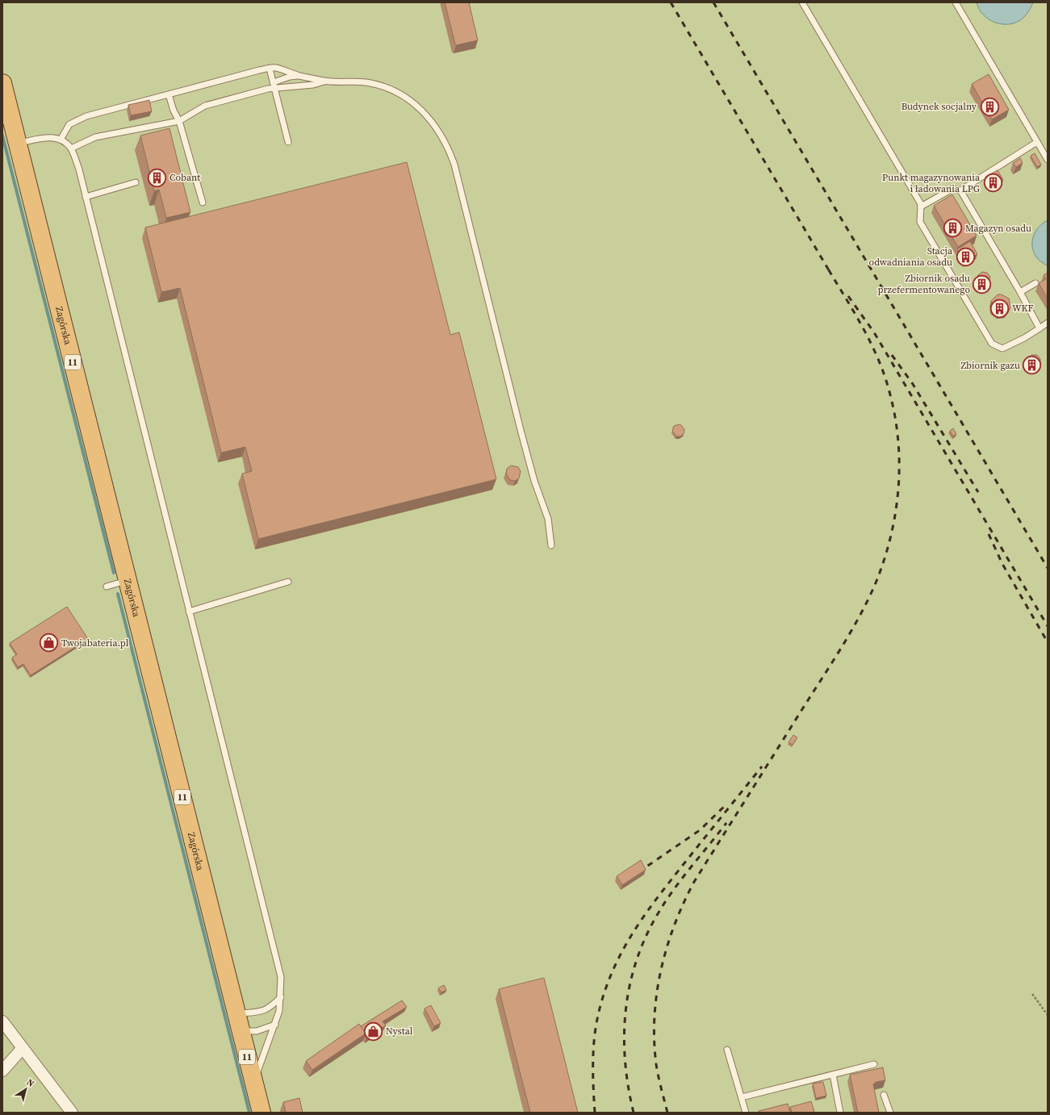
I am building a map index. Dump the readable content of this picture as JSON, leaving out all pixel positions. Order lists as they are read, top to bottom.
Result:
{
  "streets": {
    "highway": ["Zagórska", "11"]
  },
  "places": {
    "building": [
      "Budynek socjalny",
      "Cobant",
      "Punkt magazynowania i ładowania LPG",
      "Magazyn osadu",
      "Stacja odwadniania osadu",
      "Zbiornik osadu przefermentowanego",
      "WKF",
      "Zbiornik gazu"
    ],
    "shop": ["Twojabateria.pl", "Nystal"]
  },
  "north": "top right"
}
